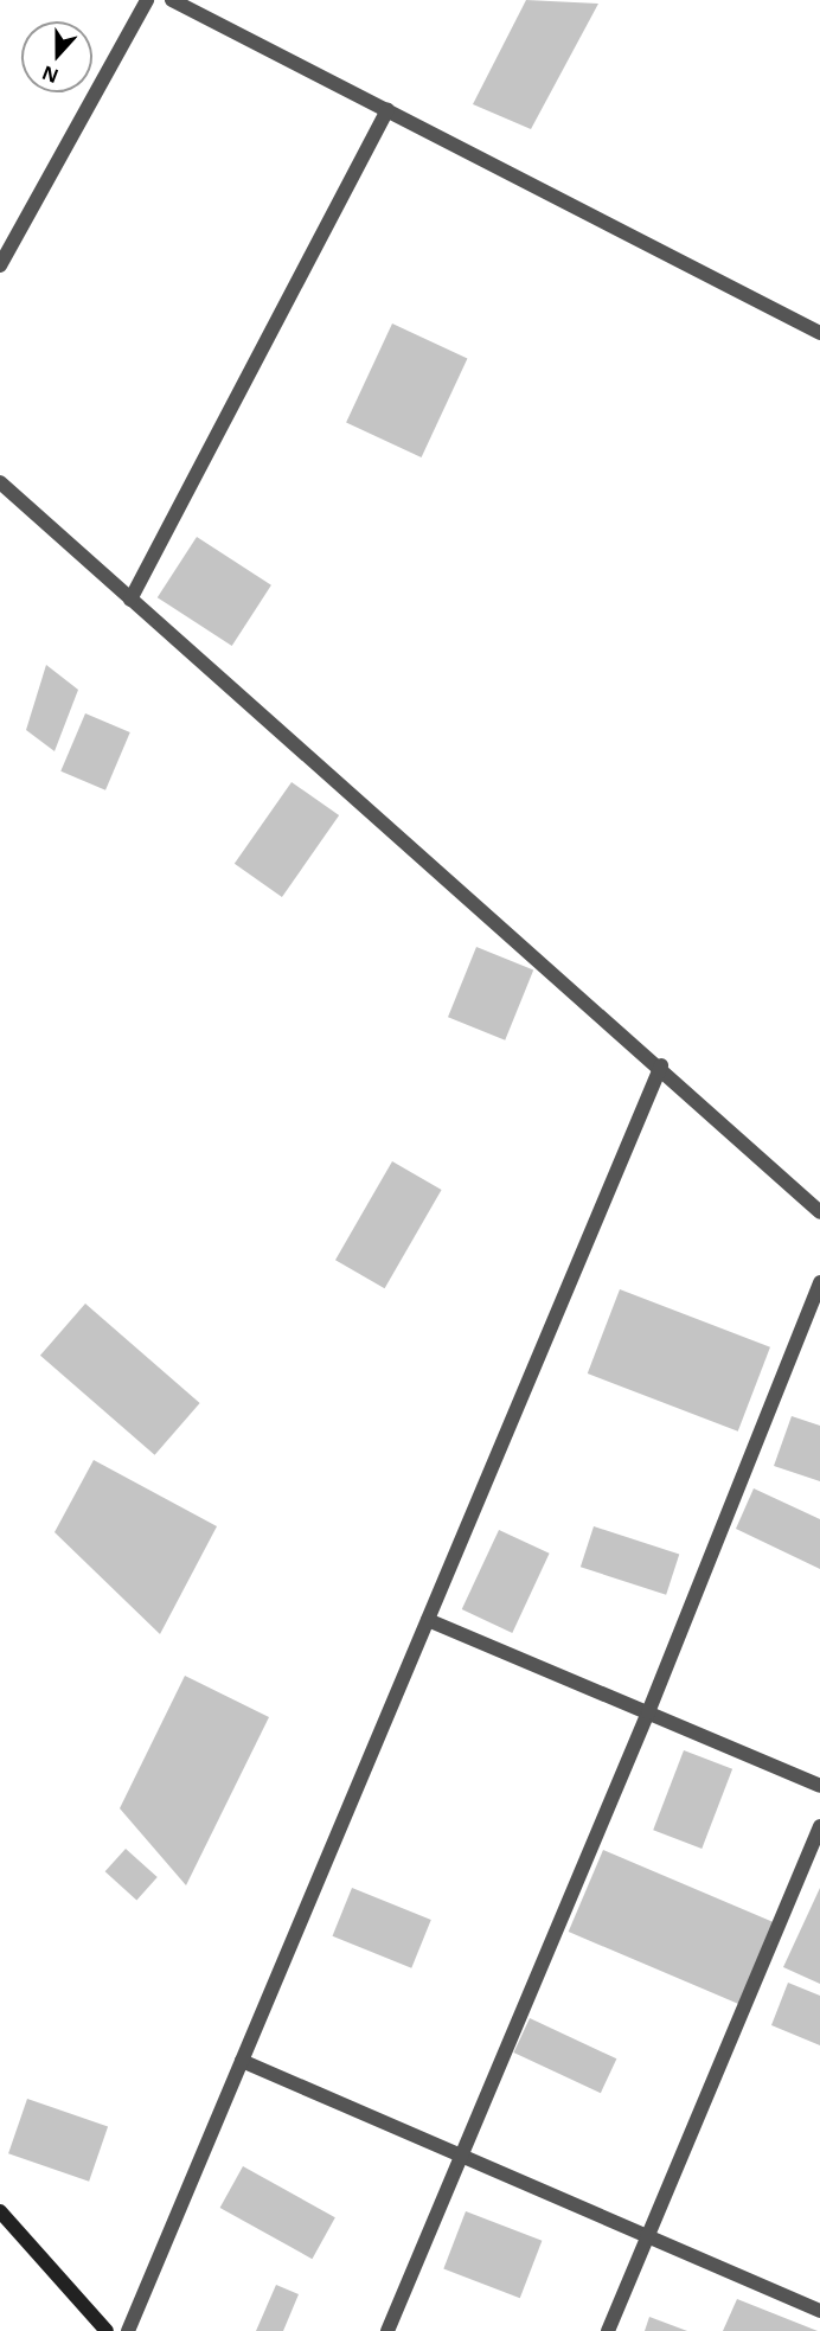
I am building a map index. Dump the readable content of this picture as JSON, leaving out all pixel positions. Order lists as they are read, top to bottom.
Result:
{
  "north": "bottom"
}
